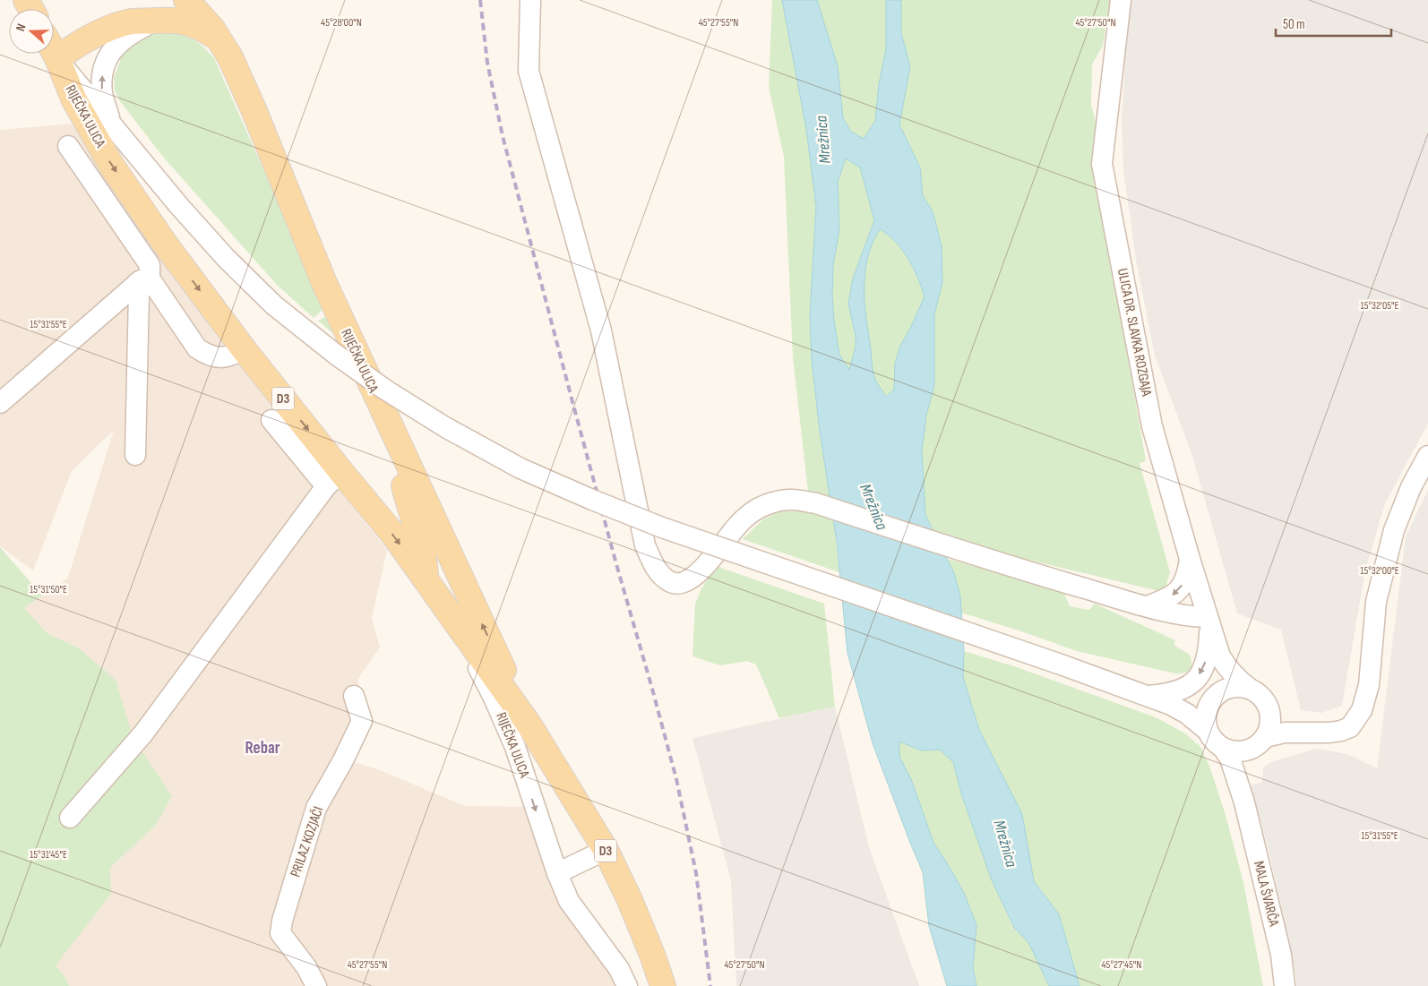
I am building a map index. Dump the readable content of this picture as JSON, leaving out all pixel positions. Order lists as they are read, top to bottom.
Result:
{
  "streets": {
    "main road": ["RIJEČKA ULICA", "D3"],
    "street": ["ULICA DR. SLAVKA ROZGAJA", "PRILAZ KOZJAČI", "MALA ŠVARČA"]
  },
  "districts": ["Rebar"],
  "water": ["Mrežnica"],
  "scale_bar": "50 m",
  "north": "left",
  "coordinates": [
    "45°28'00\"N",
    "45°27'55\"N",
    "45°27'50\"N",
    "15°32'05\"E",
    "15°31'55\"E",
    "15°32'00\"E",
    "15°31'50\"E",
    "15°31'45\"E",
    "45°27'45\"N"
  ]
}
